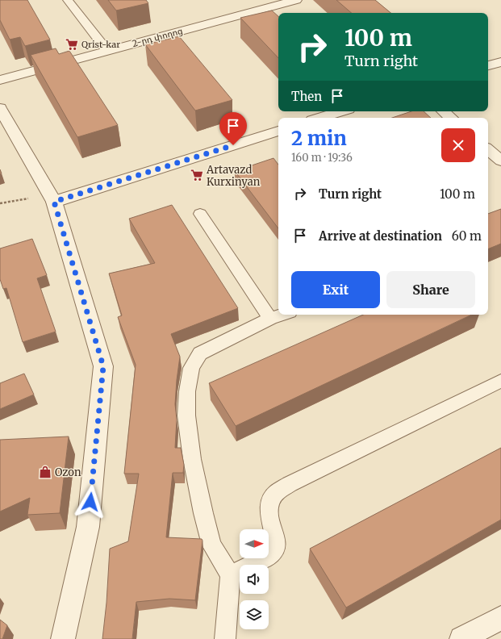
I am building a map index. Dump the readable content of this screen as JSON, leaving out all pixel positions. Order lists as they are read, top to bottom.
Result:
{
  "streets": {
    "street": ["2-րդ փողոց"]
  },
  "places": {
    "supermarket": ["Qrist-kar", "Artavazd Kurxinyan"],
    "shop": ["Ozon"]
  },
  "north": "right",
  "page": {
    "turn": ["100 m", "Turn right"],
    "then": "Then",
    "heading": ["2 min", "160 m · 19:36"],
    "list": [
      {
        "name": "Turn right",
        "value": "100 m"
      },
      {
        "name": "Arrive at destination",
        "value": "60 m"
      }
    ],
    "buttons": ["Exit", "Share"]
  }
}
